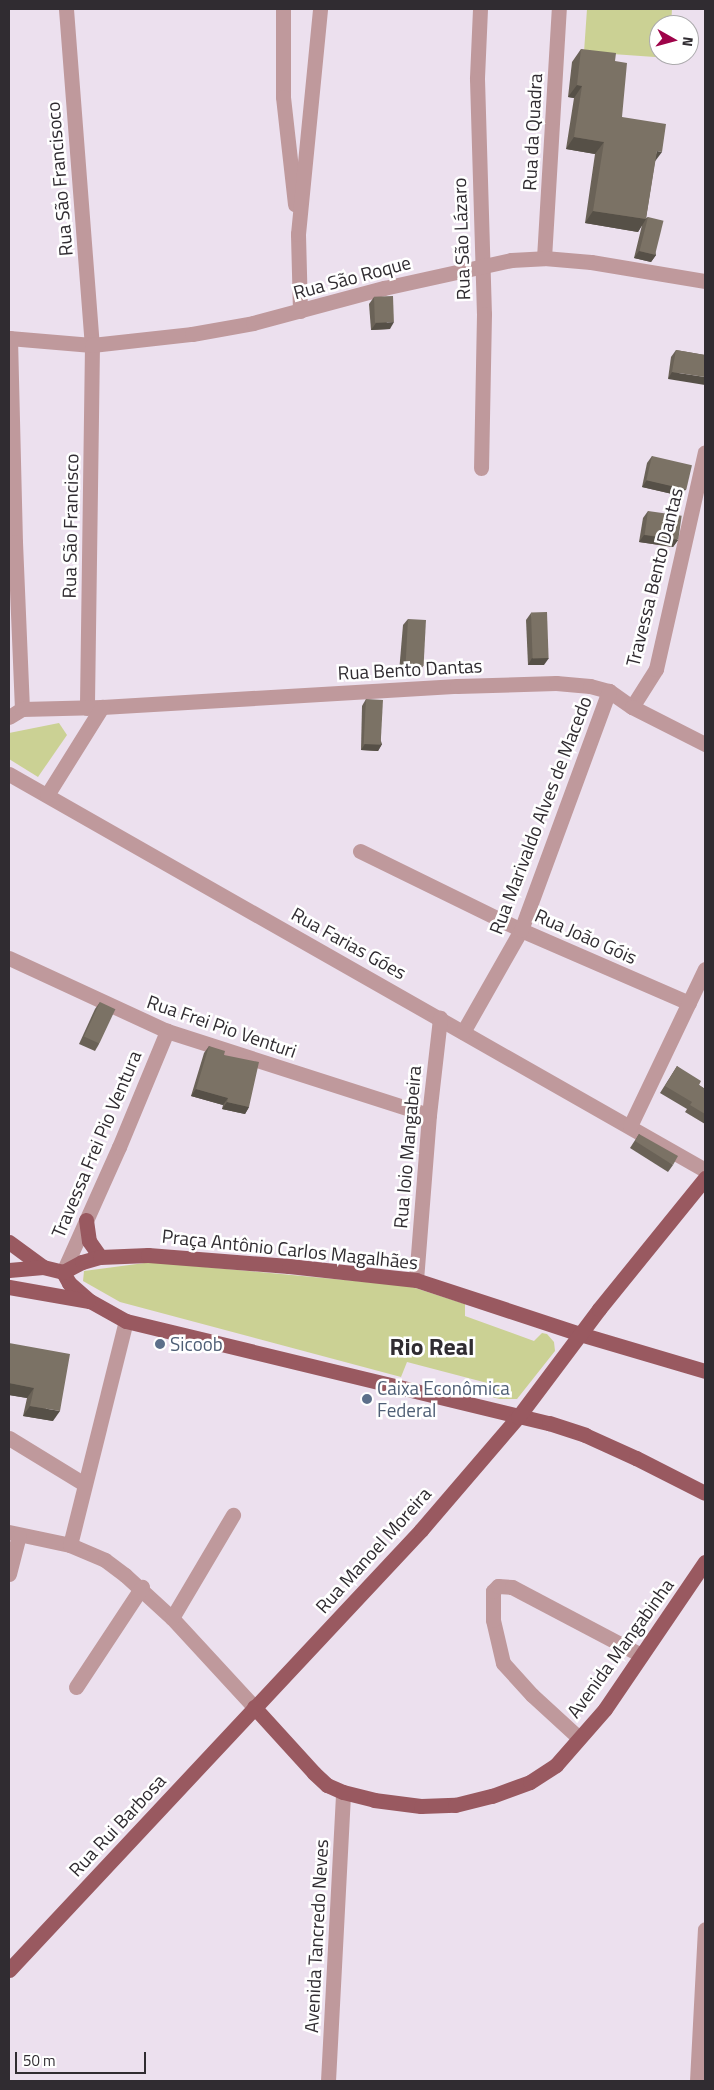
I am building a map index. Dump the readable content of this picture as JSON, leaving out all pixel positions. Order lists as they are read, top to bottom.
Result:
{
  "streets": {
    "main road": [
      "Praça Antônio Carlos Magalhães",
      "Rua Manoel Moreira",
      "Avenida Mangabinha",
      "Rua Rui Barbosa"
    ],
    "street": [
      "Rua da Quadra",
      "Rua São Francisoco",
      "Rua São Lázaro",
      "Rua São Roque",
      "Rua São Francisco",
      "Travessa Bento Dantas",
      "Rua Bento Dantas",
      "Rua Marivaldo Alves de Macedo",
      "Rua João Góis",
      "Rua Farias Góes",
      "Rua Frei Pio Venturi",
      "Travessa Frei Pio Ventura",
      "Rua Ioio Mangabeira",
      "Avenida Tancredo Neves"
    ]
  },
  "crossings": [
    ["Rua da Quadra", "Rua São Roque"],
    ["Rua São Francisoco", "Rua São Roque"],
    ["Rua São Francisoco", "Rua São Francisco"],
    ["Rua São Lázaro", "Rua São Roque"],
    ["Rua São Roque", "Rua São Francisco"],
    ["Rua São Francisco", "Rua Bento Dantas"],
    ["Travessa Bento Dantas", "Rua Bento Dantas"],
    ["Rua Bento Dantas", "Rua Marivaldo Alves de Macedo"],
    ["Rua Marivaldo Alves de Macedo", "Rua João Góis"],
    ["Rua Marivaldo Alves de Macedo", "Rua Farias Góes"],
    ["Rua Farias Góes", "Rua Ioio Mangabeira"],
    ["Rua Frei Pio Venturi", "Travessa Frei Pio Ventura"],
    ["Rua Frei Pio Venturi", "Rua Ioio Mangabeira"],
    ["Travessa Frei Pio Ventura", "Praça Antônio Carlos Magalhães"],
    ["Rua Ioio Mangabeira", "Praça Antônio Carlos Magalhães"],
    ["Rua Manoel Moreira", "Avenida Mangabinha"],
    ["Rua Manoel Moreira", "Rua Rui Barbosa"],
    ["Avenida Mangabinha", "Rua Rui Barbosa"],
    ["Avenida Mangabinha", "Avenida Tancredo Neves"]
  ],
  "districts": ["Rio Real"],
  "places": ["Sicoob", "Caixa Econômica Federal"],
  "scale_bar": "50 m",
  "north": "right"
}
